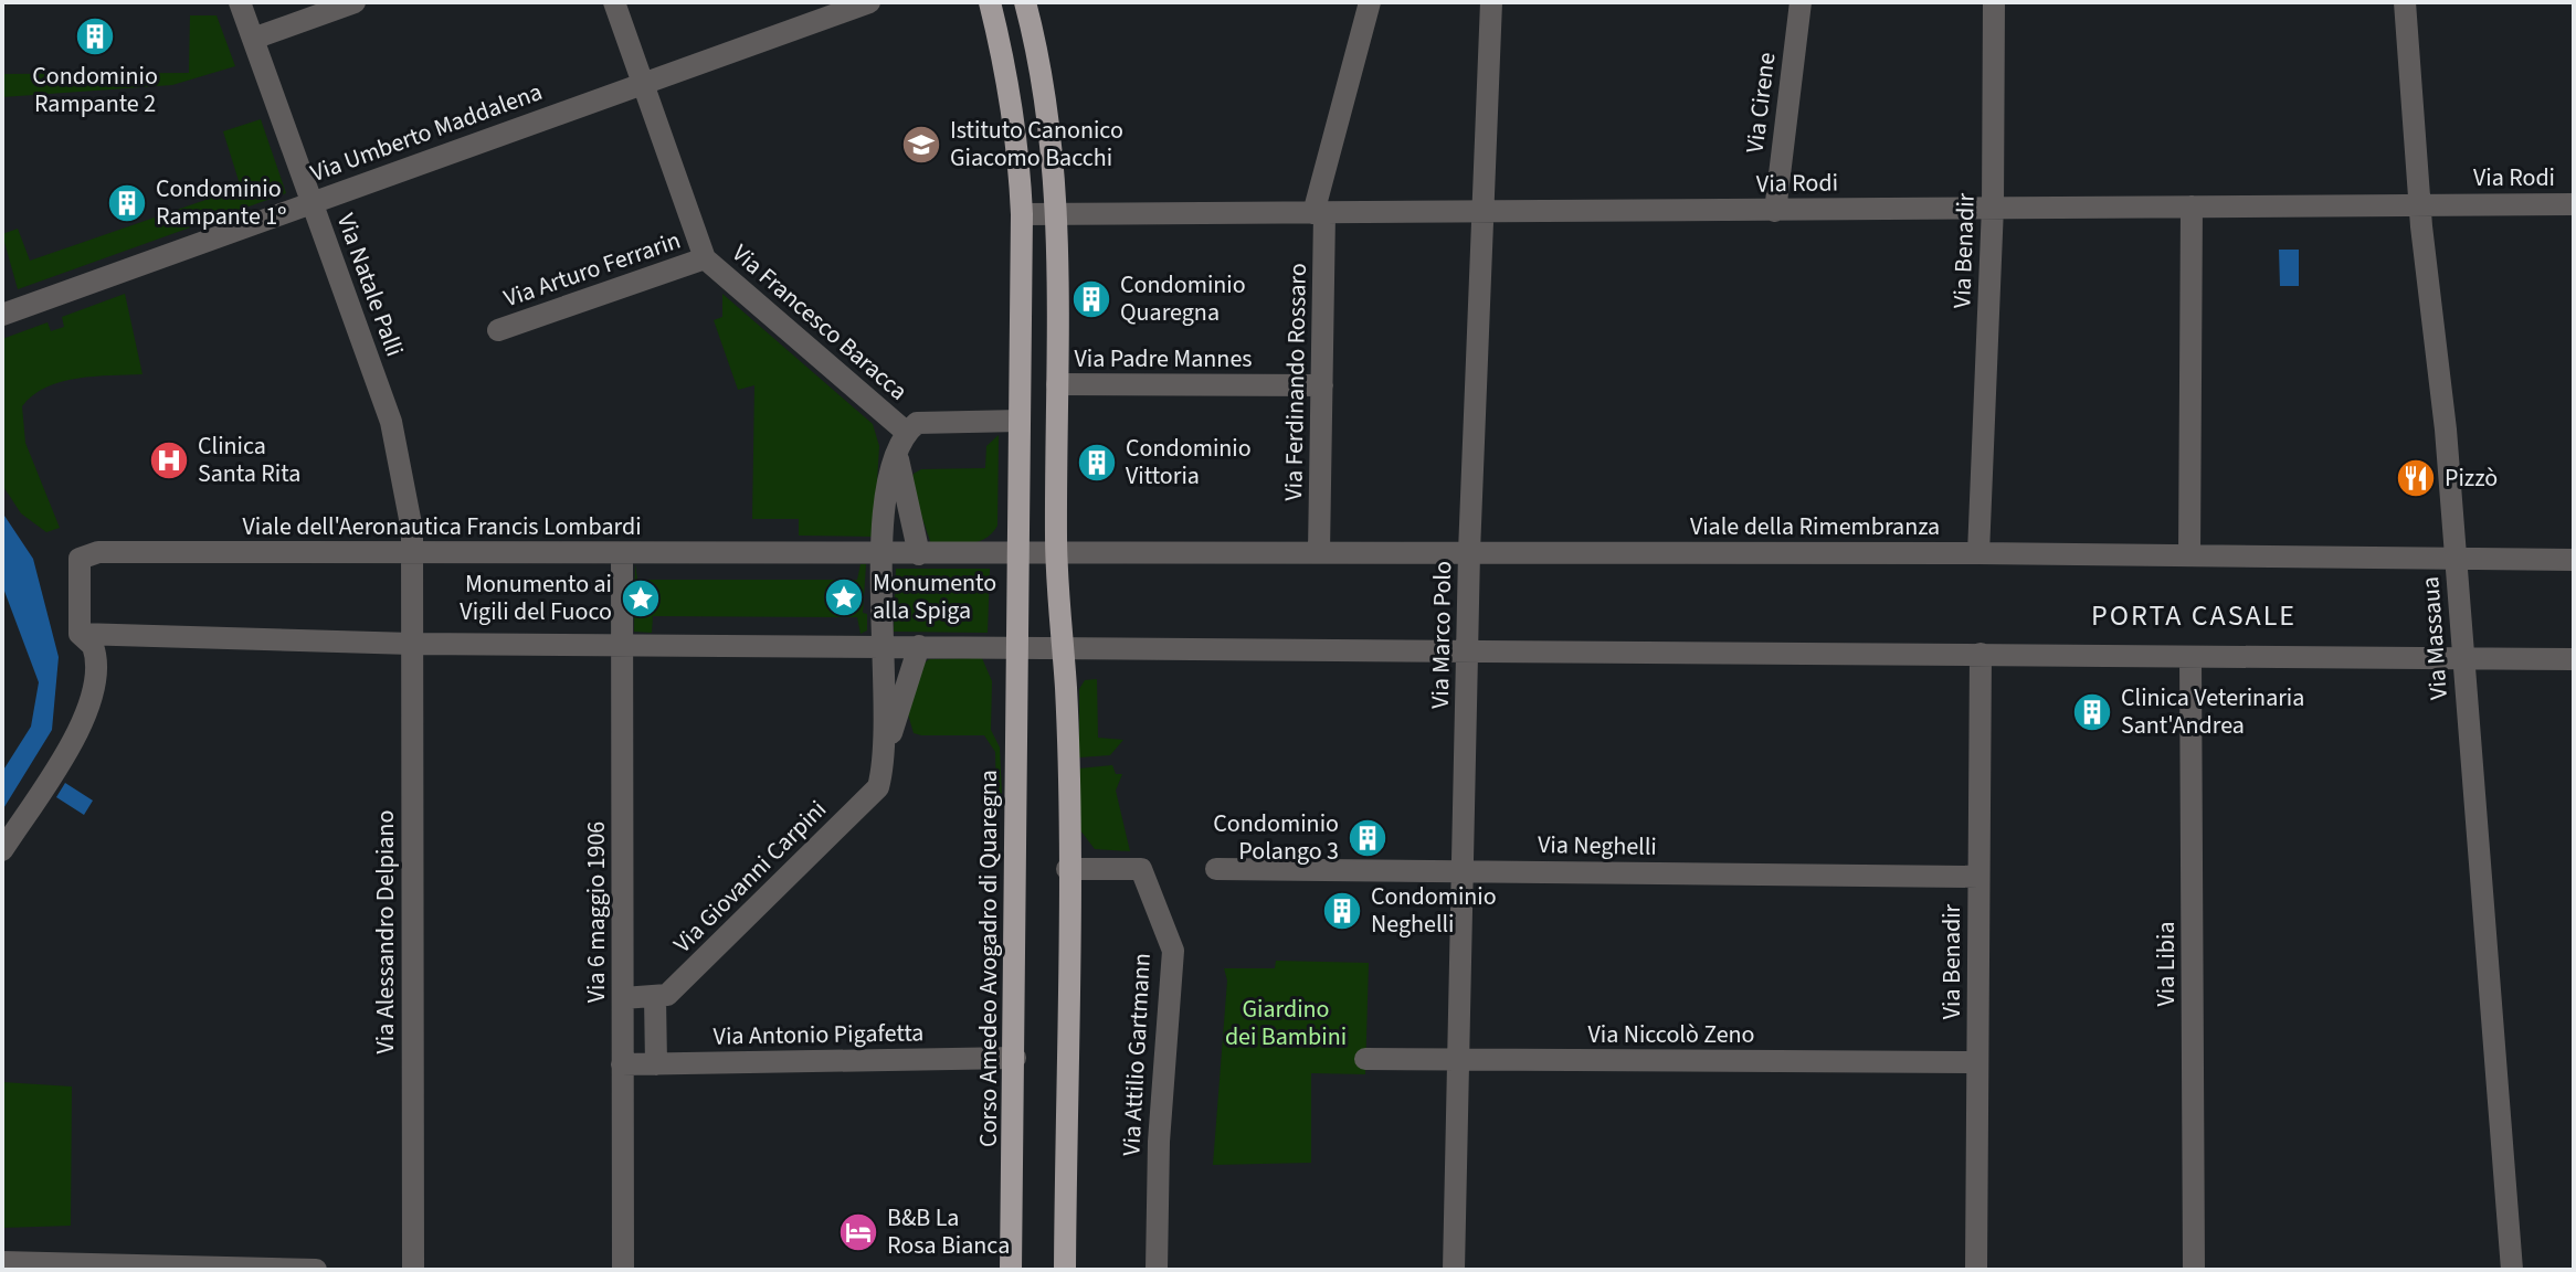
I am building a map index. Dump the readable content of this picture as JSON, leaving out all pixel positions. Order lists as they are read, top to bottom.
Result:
{
  "streets": {
    "main road": ["Corso Amedeo Avogadro di Quaregna"],
    "street": [
      "Via Cirene",
      "Via Umberto Maddalena",
      "Via Rodi",
      "Via Benadir",
      "Via Arturo Ferrarin",
      "Via Natale Palli",
      "Via Francesco Baracca",
      "Via Padre Mannes",
      "Via Ferdinando Rossaro",
      "Viale dell'Aeronautica Francis Lombardi",
      "Viale della Rimembranza",
      "Via Marco Polo",
      "Via Massaua",
      "Via Neghelli",
      "Via Giovanni Carpini",
      "Via 6 maggio 1906",
      "Via Alessandro Delpiano",
      "Via Libia",
      "Via Antonio Pigafetta",
      "Via Niccolò Zeno",
      "Via Attilio Gartmann"
    ]
  },
  "crossings": [
    ["Via Cirene", "Via Rodi"],
    ["Via Umberto Maddalena", "Via Natale Palli"],
    ["Via Umberto Maddalena", "Via Francesco Baracca"],
    ["Via Rodi", "Via Benadir"],
    ["Via Rodi", "Via Ferdinando Rossaro"],
    ["Via Rodi", "Via Marco Polo"],
    ["Via Rodi", "Via Massaua"],
    ["Via Benadir", "Viale della Rimembranza"],
    ["Via Benadir", "Via Neghelli"],
    ["Via Benadir", "Via Niccolò Zeno"],
    ["Via Arturo Ferrarin", "Via Francesco Baracca"],
    ["Via Natale Palli", "Viale dell'Aeronautica Francis Lombardi"],
    ["Via Natale Palli", "Via Alessandro Delpiano"],
    ["Via Padre Mannes", "Via Ferdinando Rossaro"],
    ["Via Ferdinando Rossaro", "Viale della Rimembranza"],
    ["Viale dell'Aeronautica Francis Lombardi", "Viale della Rimembranza"],
    ["Viale dell'Aeronautica Francis Lombardi", "Via 6 maggio 1906"],
    ["Viale della Rimembranza", "Via Marco Polo"],
    ["Viale della Rimembranza", "Via Massaua"],
    ["Viale della Rimembranza", "Corso Amedeo Avogadro di Quaregna"],
    ["Via Marco Polo", "Via Neghelli"],
    ["Via Marco Polo", "Via Niccolò Zeno"],
    ["Via 6 maggio 1906", "Via Antonio Pigafetta"],
    ["Corso Amedeo Avogadro di Quaregna", "Via Antonio Pigafetta"]
  ],
  "districts": ["PORTA CASALE"],
  "parks": ["Giardino dei Bambini"],
  "places": {
    "building": [
      "Condominio Rampante 2",
      "Condominio Rampante 1º",
      "Condominio Quaregna",
      "Condominio Vittoria",
      "Clinica Veterinaria Sant'Andrea",
      "Condominio Polango 3",
      "Condominio Neghelli"
    ],
    "school or university": ["Istituto Canonico Giacomo Bacchi"],
    "hospital": ["Clinica Santa Rita"],
    "restaurant": ["Pizzò"],
    "place": ["Monumento alla Spiga", "Monumento ai Vigili del Fuoco"],
    "hotel": ["B&B La Rosa Bianca"]
  }
}
